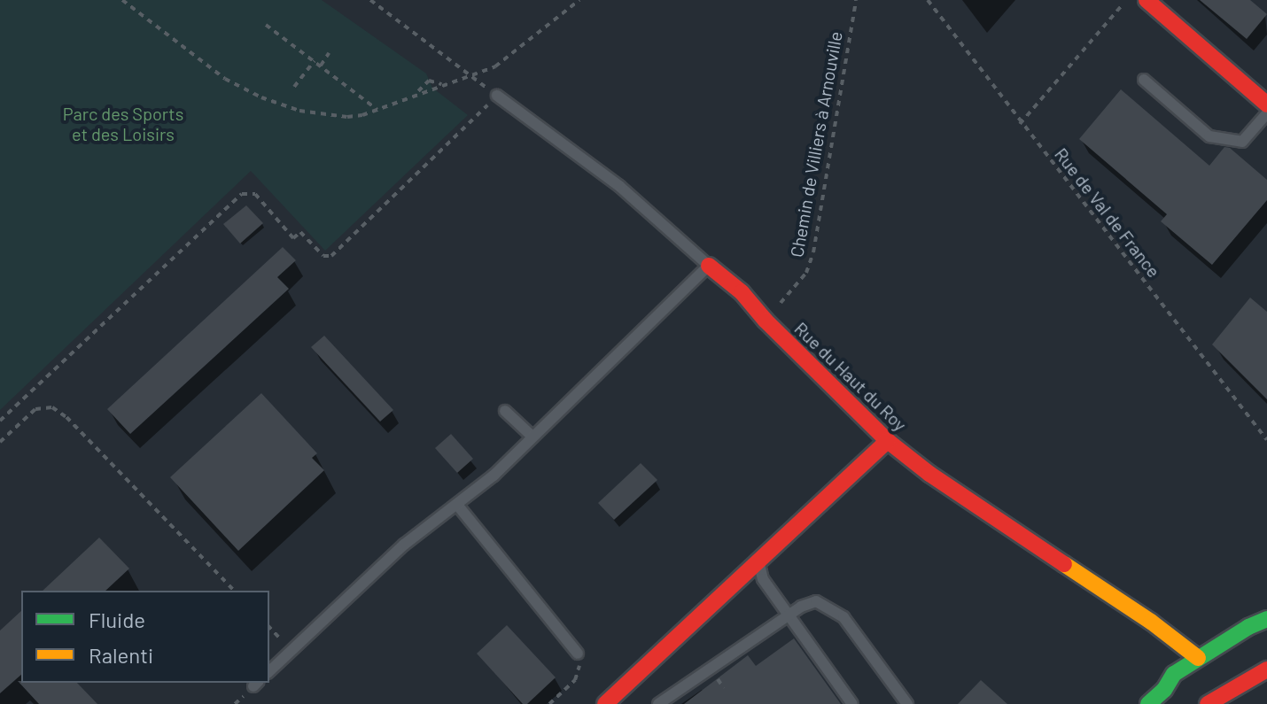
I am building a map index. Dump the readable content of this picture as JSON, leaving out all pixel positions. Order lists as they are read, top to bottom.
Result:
{
  "streets": {
    "street": ["Rue du Haut du Roy"],
    "path": ["Chemin de Villiers à Arnouville", "Rue de Val de France"]
  },
  "crossings": [
    ["Chemin de Villiers à Arnouville", "Rue du Haut du Roy"]
  ],
  "parks": ["Parc des Sports et des Loisirs"],
  "legend": ["Fluide", "Ralenti"]
}
